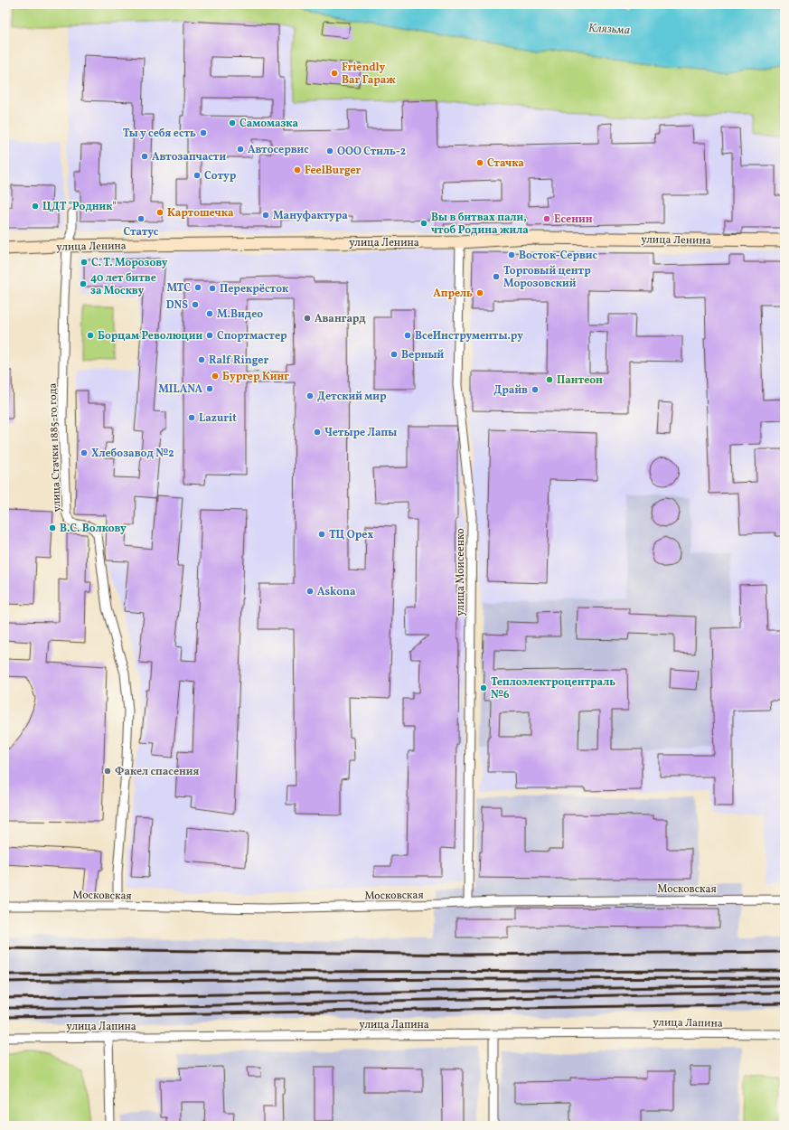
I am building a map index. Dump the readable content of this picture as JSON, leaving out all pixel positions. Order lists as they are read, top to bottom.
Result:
{
  "streets": {
    "main road": ["улица Ленина"],
    "street": [
      "улица Стачки 1885-го года",
      "улица Моисеенко",
      "Московская",
      "улица Лапина"
    ]
  },
  "crossings": [
    ["улица Ленина", "улица Стачки 1885-го года"],
    ["улица Ленина", "улица Моисеенко"],
    ["улица Стачки 1885-го года", "Московская"],
    ["улица Моисеенко", "Московская"]
  ],
  "water": ["Клязьма"],
  "places": [
    "Friendly Bar Гараж",
    "Самомазка",
    "Ты у себя есть",
    "Автосервис",
    "ООО Стиль-2",
    "Автозапчасти",
    "Стачка",
    "FeelBurger",
    "Сотур",
    "ЦДТ \"Родник\"",
    "Картошечка",
    "Мануфактура",
    "Статус",
    "Есенин",
    "Вы в битвах пали, чтоб Родина жила",
    "Восток-Сервис",
    "С. Т. Морозову",
    "Торговый центр Морозовский",
    "40 лет битве за Москву",
    "МТС",
    "Перекрёсток",
    "Апрель",
    "DNS",
    "М.Видео",
    "Авангард",
    "Борцам Революции",
    "Спортмастер",
    "ВсеИнструменты.ру",
    "Верный",
    "Ralf Ringer",
    "Бургер Кинг",
    "Пантеон",
    "MILANA",
    "Драйв",
    "Детский мир",
    "Lazurit",
    "Четыре Лапы",
    "Хлебозавод №2",
    "В.С. Волкову",
    "ТЦ Орех",
    "Askona",
    "Теплоэлектроцентраль №6",
    "Факел спасения"
  ]
}
